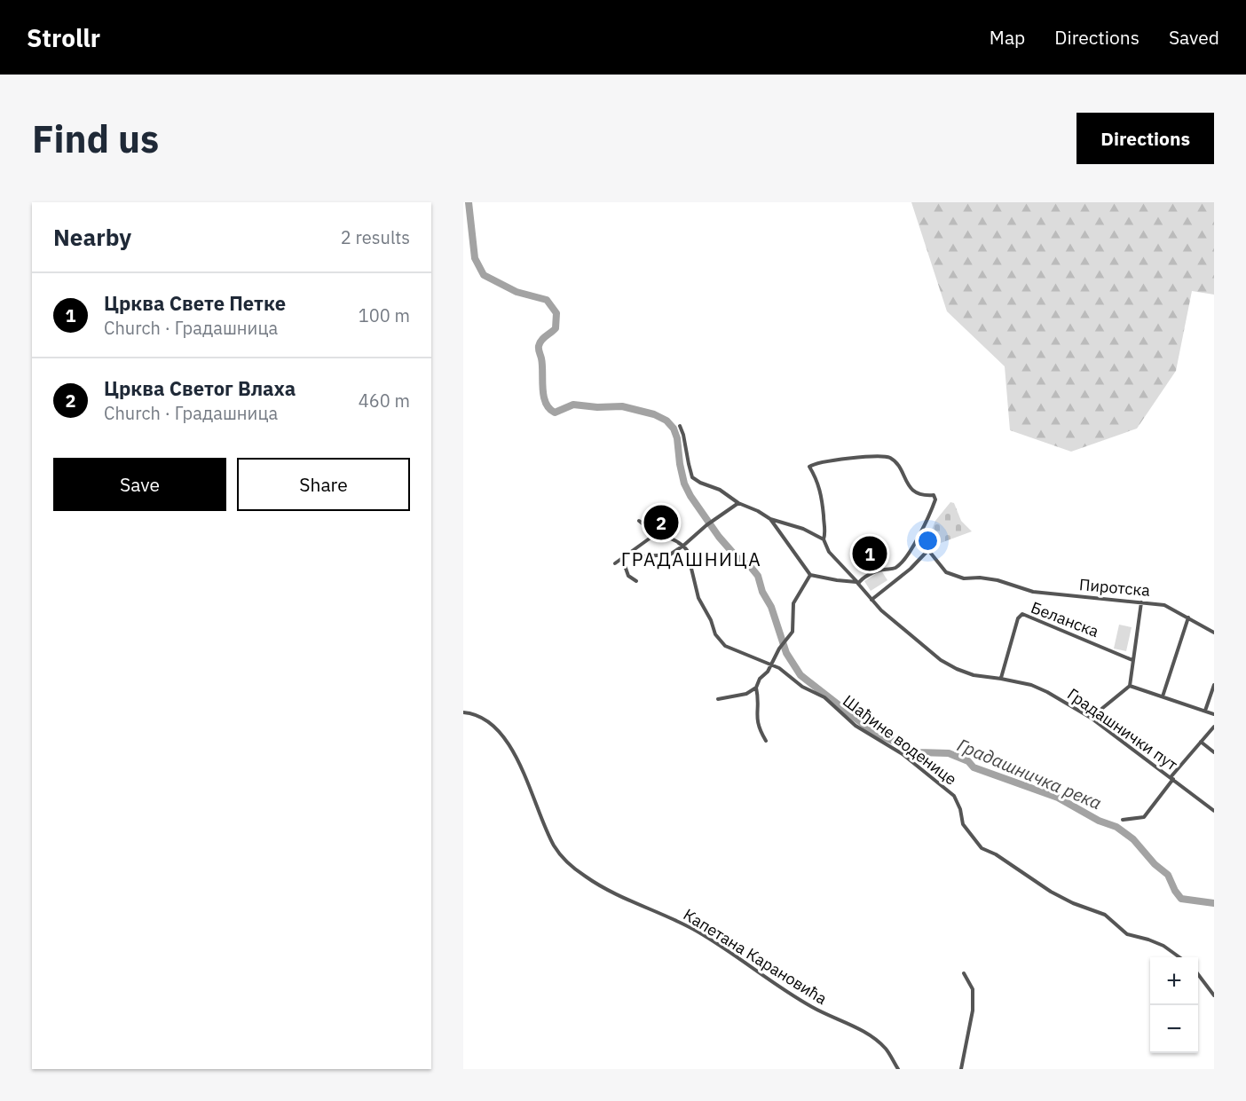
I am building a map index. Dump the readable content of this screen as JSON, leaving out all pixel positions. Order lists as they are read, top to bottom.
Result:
{
  "streets": {
    "street": [
      "Пиротска",
      "Беланска",
      "Градашнички пут",
      "Шађине воденице",
      "Капетана Карановића"
    ]
  },
  "crossings": [
    ["Пиротска", "Градашнички пут"],
    ["Беланска", "Градашнички пут"]
  ],
  "districts": ["ГРАДАШНИЦА"],
  "water": ["Градашничка река"],
  "page": {
    "header": "Strollr",
    "nav": ["Map", "Directions", "Saved"],
    "buttons": [
      "Directions",
      ["Save", "Share"]
    ],
    "title": "Find us",
    "heading": ["Nearby", "2 results"],
    "list": [
      {
        "mark": "1",
        "name": "Црква Свете Петке",
        "note": "Church · Градашница",
        "value": "100 m"
      },
      {
        "mark": "2",
        "name": "Црква Светог Влаха",
        "note": "Church · Градашница",
        "value": "460 m"
      }
    ],
    "pins": ["2", "1"],
    "map_buttons": ["+", "−"]
  }
}
